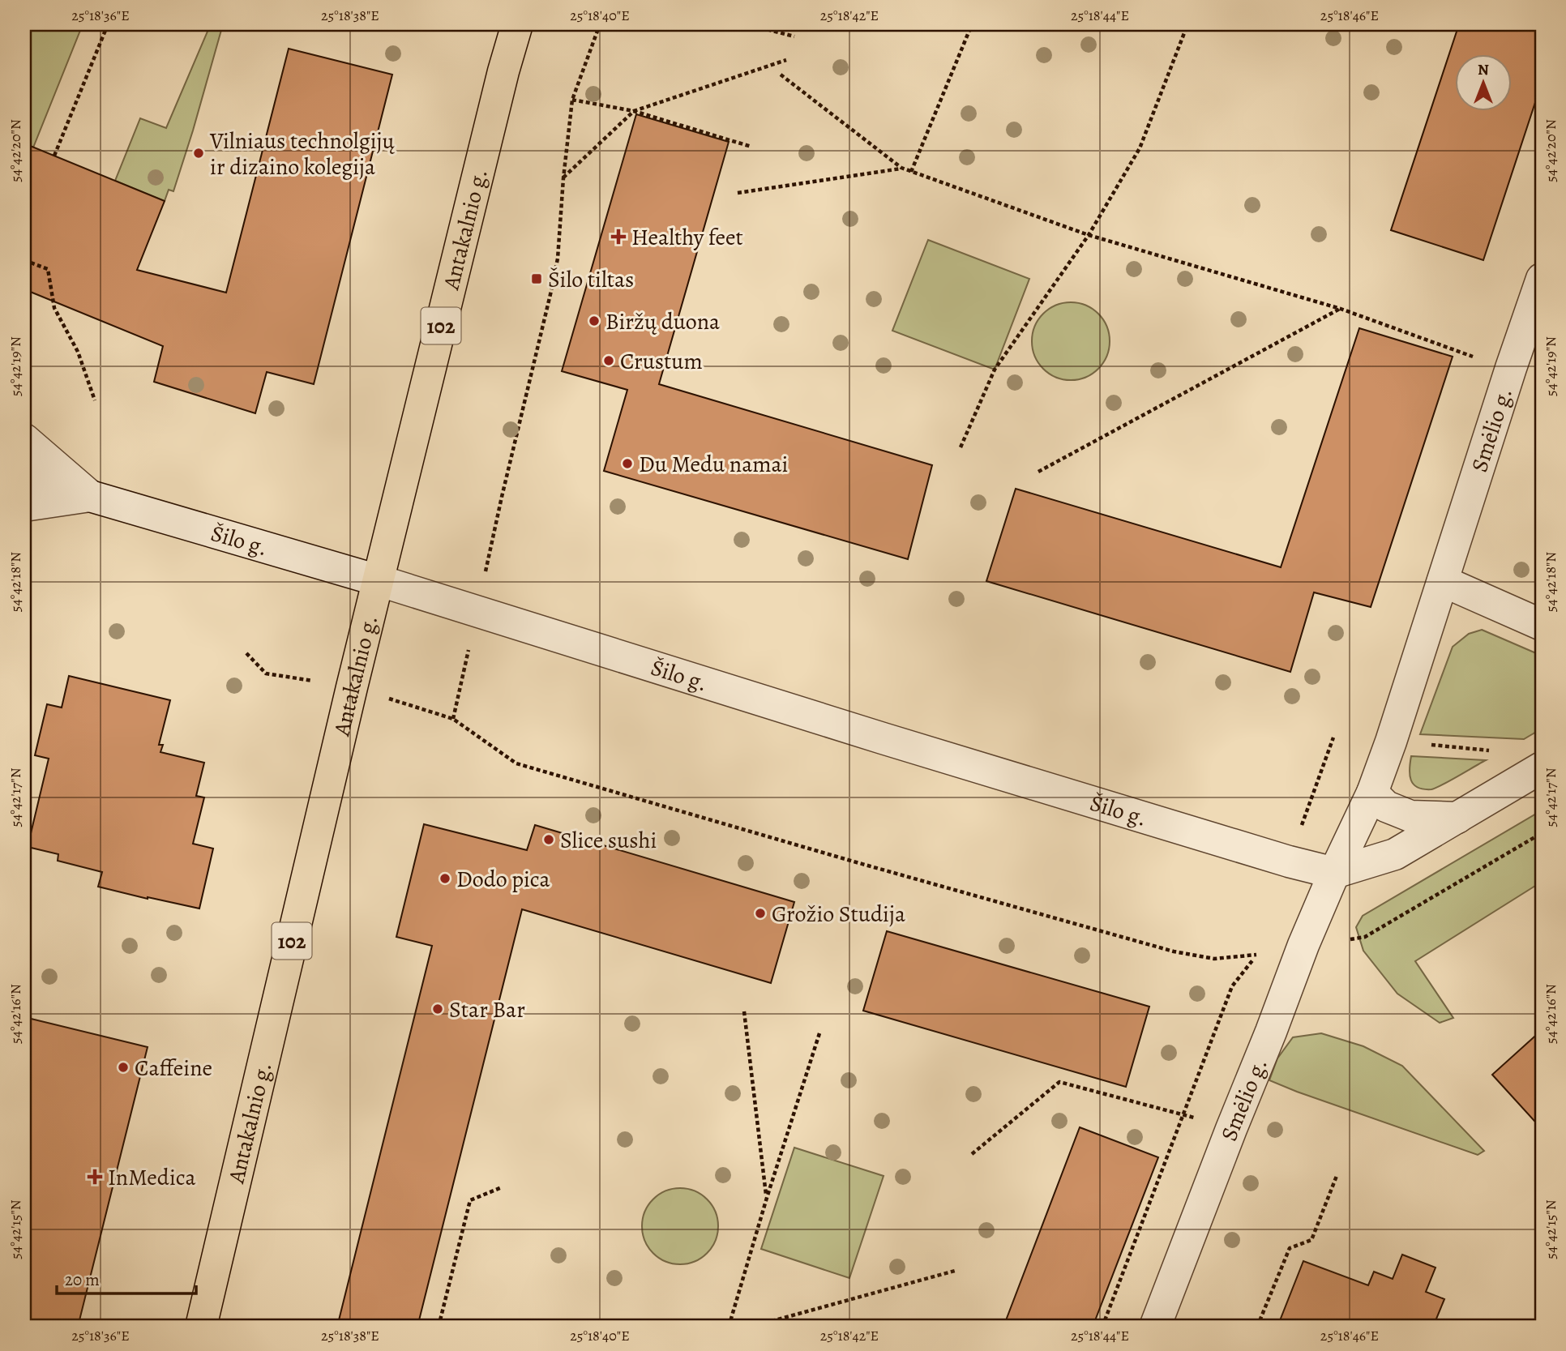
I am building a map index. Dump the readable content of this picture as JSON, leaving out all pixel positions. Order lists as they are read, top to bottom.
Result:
{
  "streets": {
    "main road": ["Antakalnio g.", "102"],
    "street": ["Smėlio g.", "Šilo g."]
  },
  "crossings": [
    ["Antakalnio g.", "Šilo g."],
    ["Smėlio g.", "Šilo g."]
  ],
  "places": {
    "other": [
      "Vilniaus technolgijų ir dizaino kolegija",
      "Biržų duona",
      "Crustum",
      "Du Medu namai",
      "Slice sushi",
      "Dodo pica",
      "Grožio Studija",
      "Star Bar",
      "Caffeine"
    ],
    "health": ["Healthy feet", "InMedica"],
    "transit": ["Šilo tiltas"]
  },
  "scale_bar": "20 m",
  "north": "top",
  "coordinates": [
    "25°18'36\"E",
    "25°18'38\"E",
    "25°18'40\"E",
    "25°18'42\"E",
    "25°18'44\"E",
    "25°18'46\"E",
    "54°42'20\"N",
    "54°42'19\"N",
    "54°42'18\"N",
    "54°42'17\"N",
    "54°42'16\"N",
    "54°42'15\"N"
  ]
}
